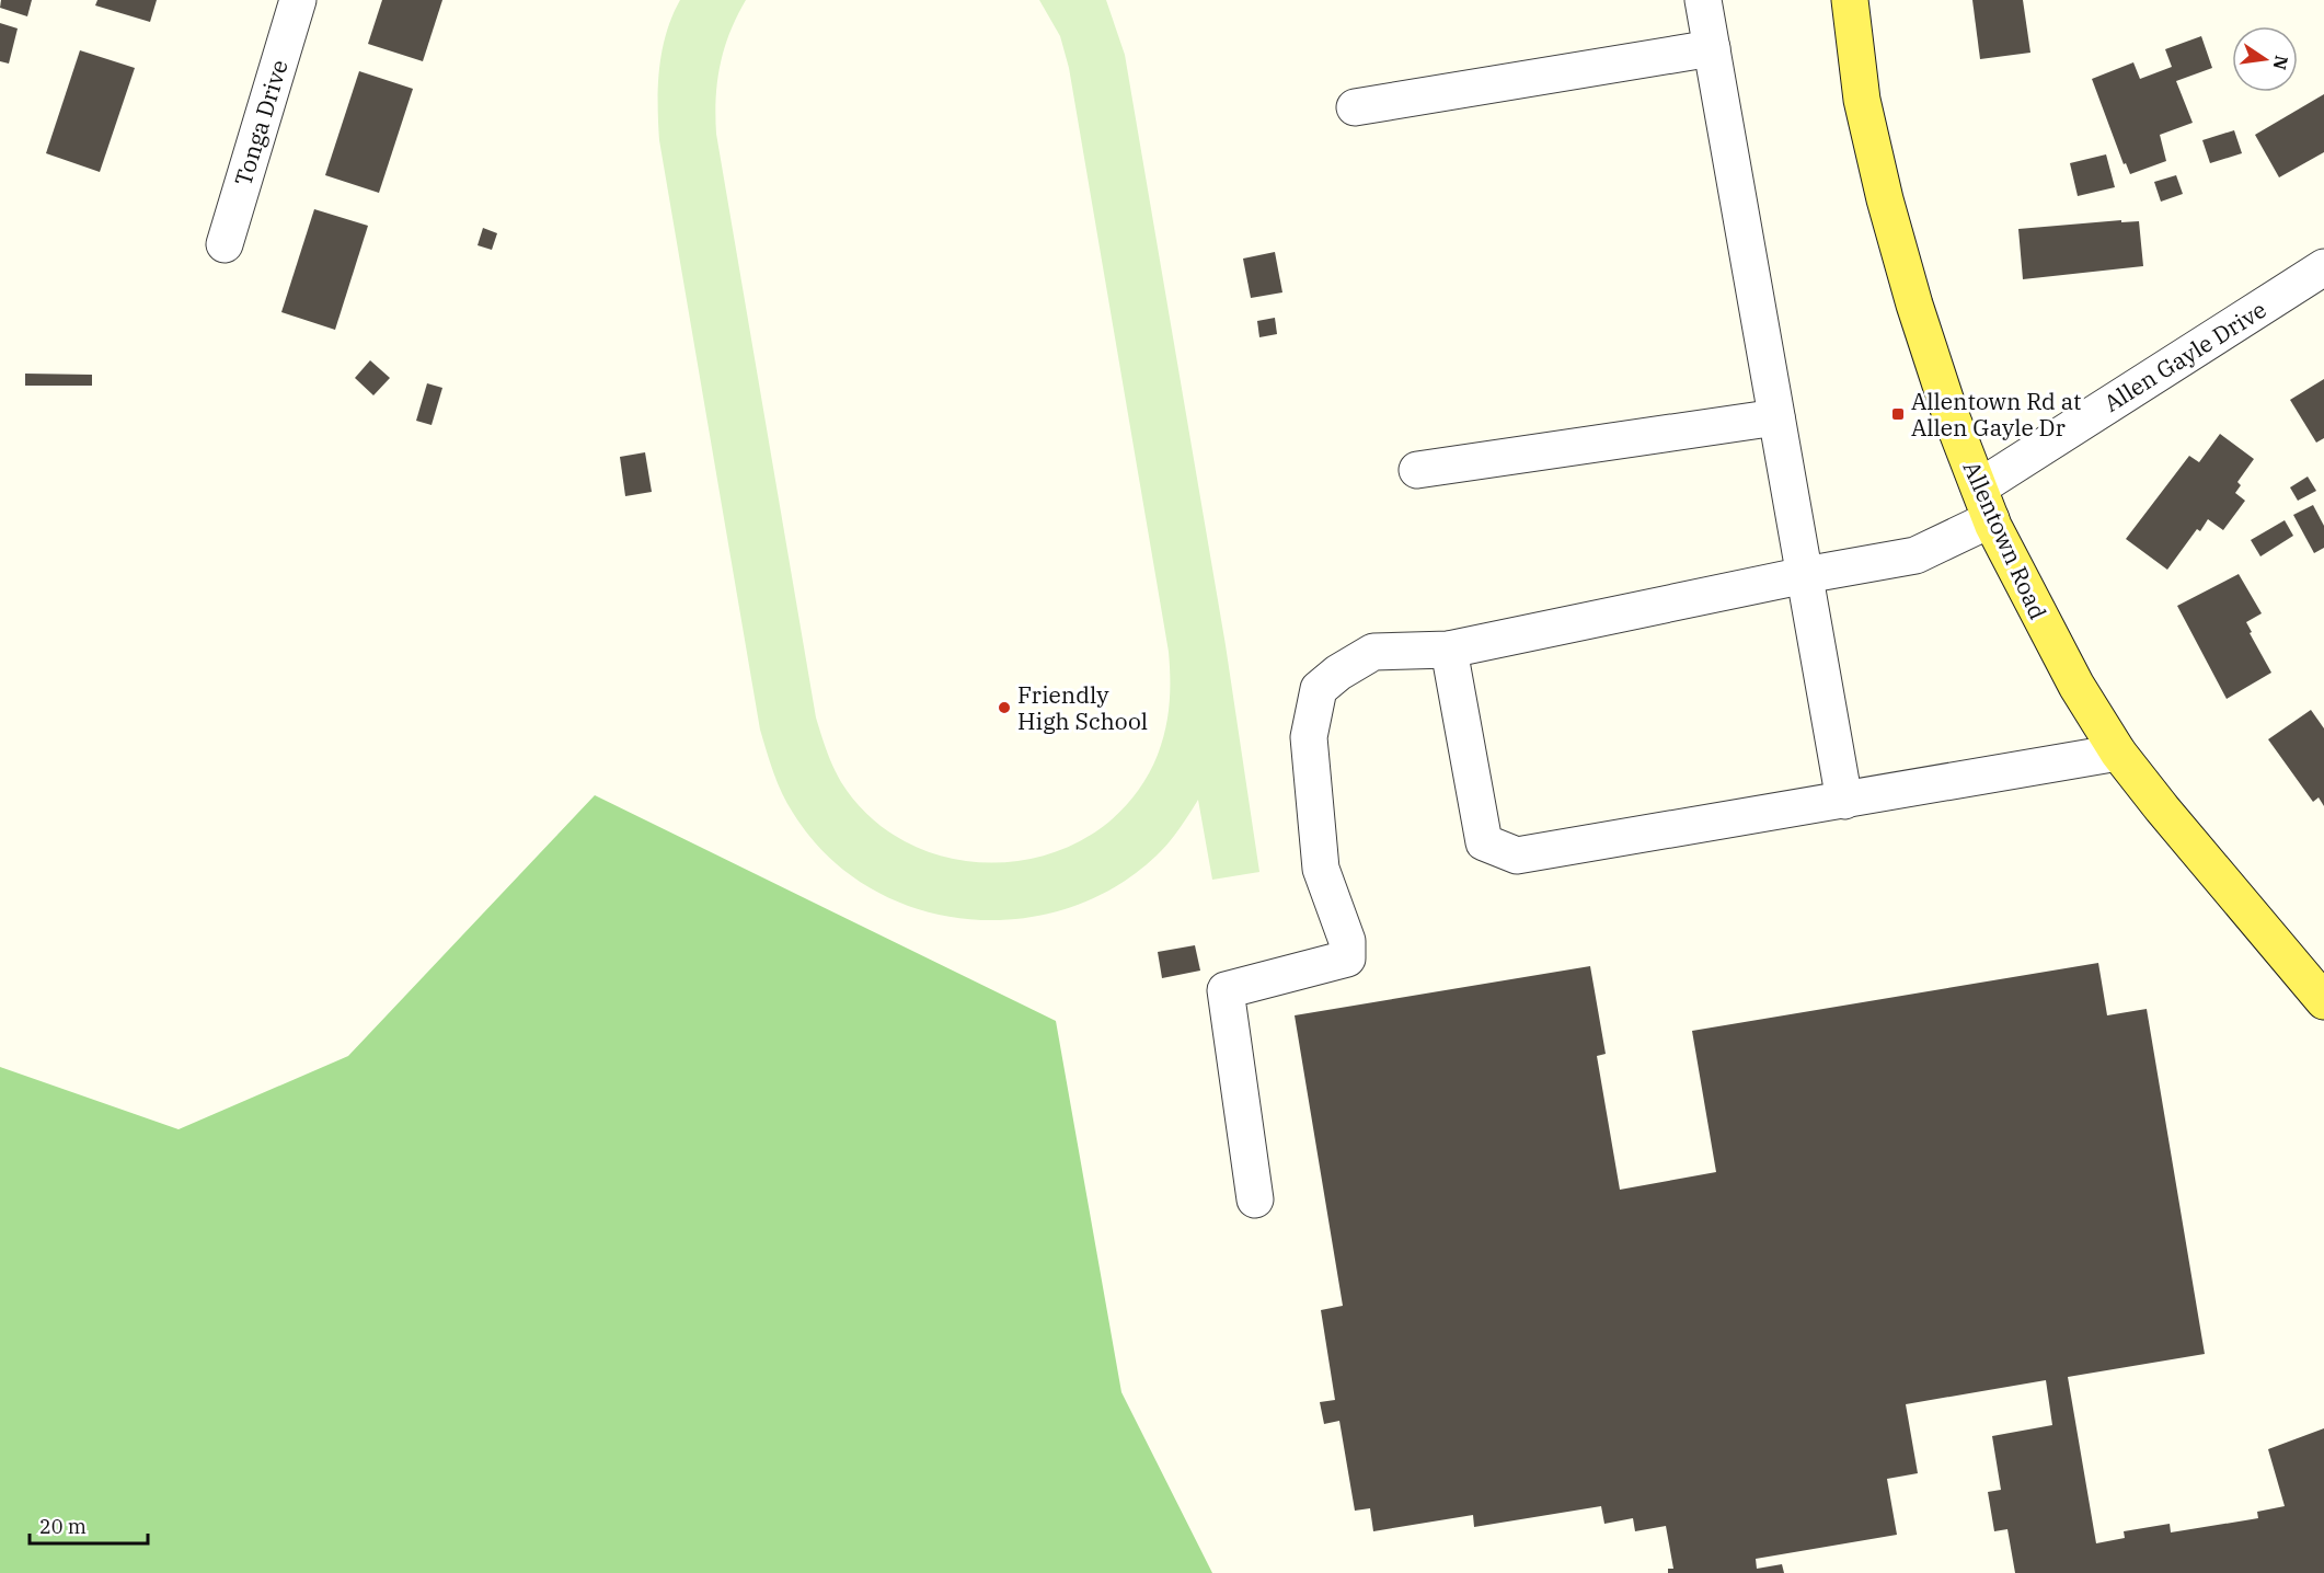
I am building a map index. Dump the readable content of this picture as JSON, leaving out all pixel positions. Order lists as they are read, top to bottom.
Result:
{
  "streets": {
    "main road": ["Allentown Road"],
    "street": ["Tonga Drive", "Allen Gayle Drive"]
  },
  "crossings": [
    ["Allen Gayle Drive", "Allentown Road"]
  ],
  "places": {
    "transit": ["Allentown Rd at Allen Gayle Dr"],
    "other": ["Friendly High School"]
  },
  "scale_bar": "20 m",
  "north": "right"
}
